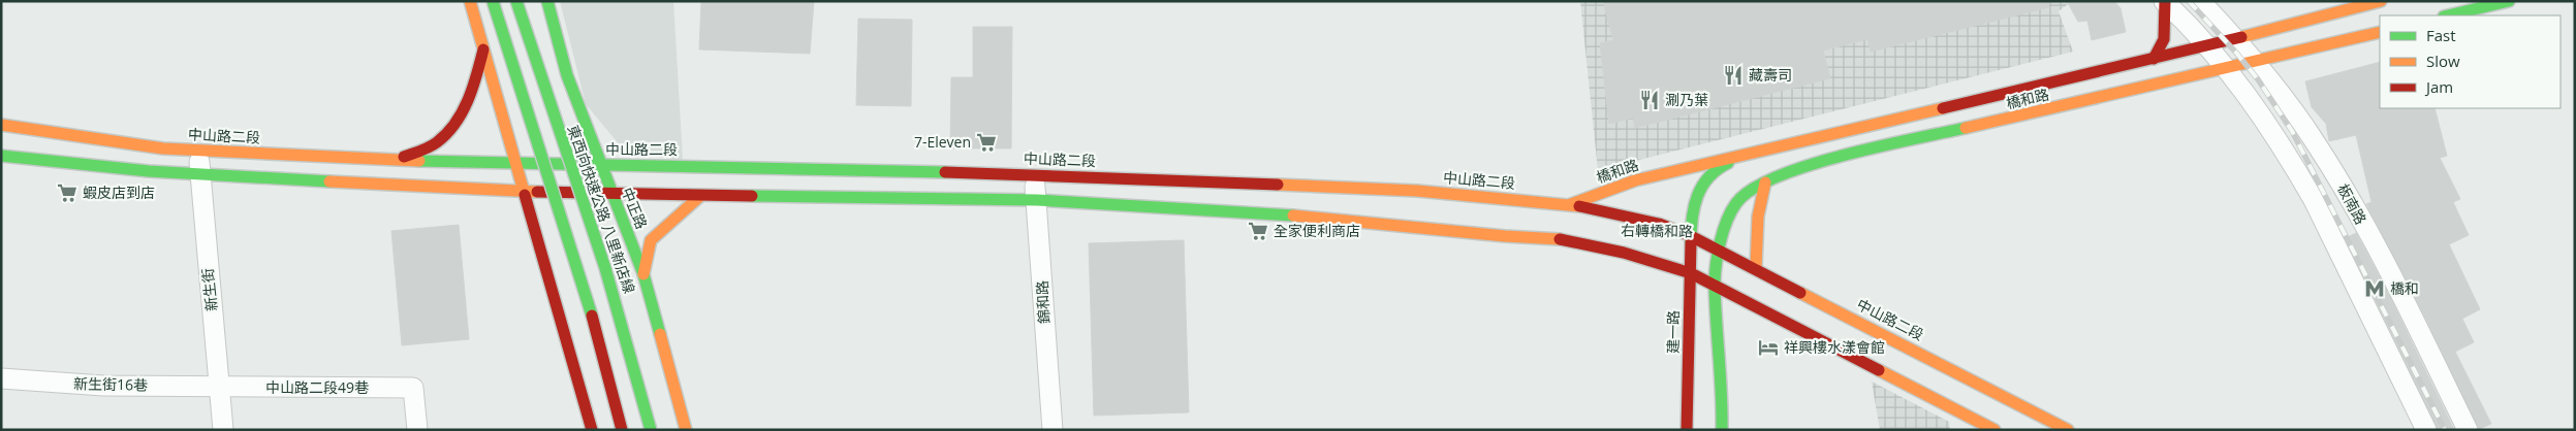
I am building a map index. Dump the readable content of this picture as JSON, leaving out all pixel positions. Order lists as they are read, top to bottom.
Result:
{
  "streets": {
    "main road": [
      "橋和路",
      "中山路二段",
      "中正路",
      "東西向快速公路 八里新店線",
      "右轉橋和路",
      "建一路"
    ],
    "street": [
      "板南路",
      "新生街",
      "錦和路",
      "新生街16巷",
      "中山路二段49巷"
    ]
  },
  "crossings": [
    ["橋和路", "中山路二段"],
    ["橋和路", "板南路"],
    ["橋和路", "建一路"],
    ["中山路二段", "中正路"],
    ["中山路二段", "右轉橋和路"],
    ["中山路二段", "新生街"],
    ["中山路二段", "錦和路"],
    ["中山路二段", "建一路"],
    ["新生街", "新生街16巷"],
    ["新生街", "中山路二段49巷"],
    ["新生街16巷", "中山路二段49巷"]
  ],
  "places": {
    "restaurant": ["藏壽司", "涮乃葉"],
    "supermarket": ["7-Eleven", "蝦皮店到店", "全家便利商店"],
    "metro station": ["橋和"],
    "hotel": ["祥興樓水漾會館"]
  },
  "legend": ["Fast", "Slow", "Jam"]
}
